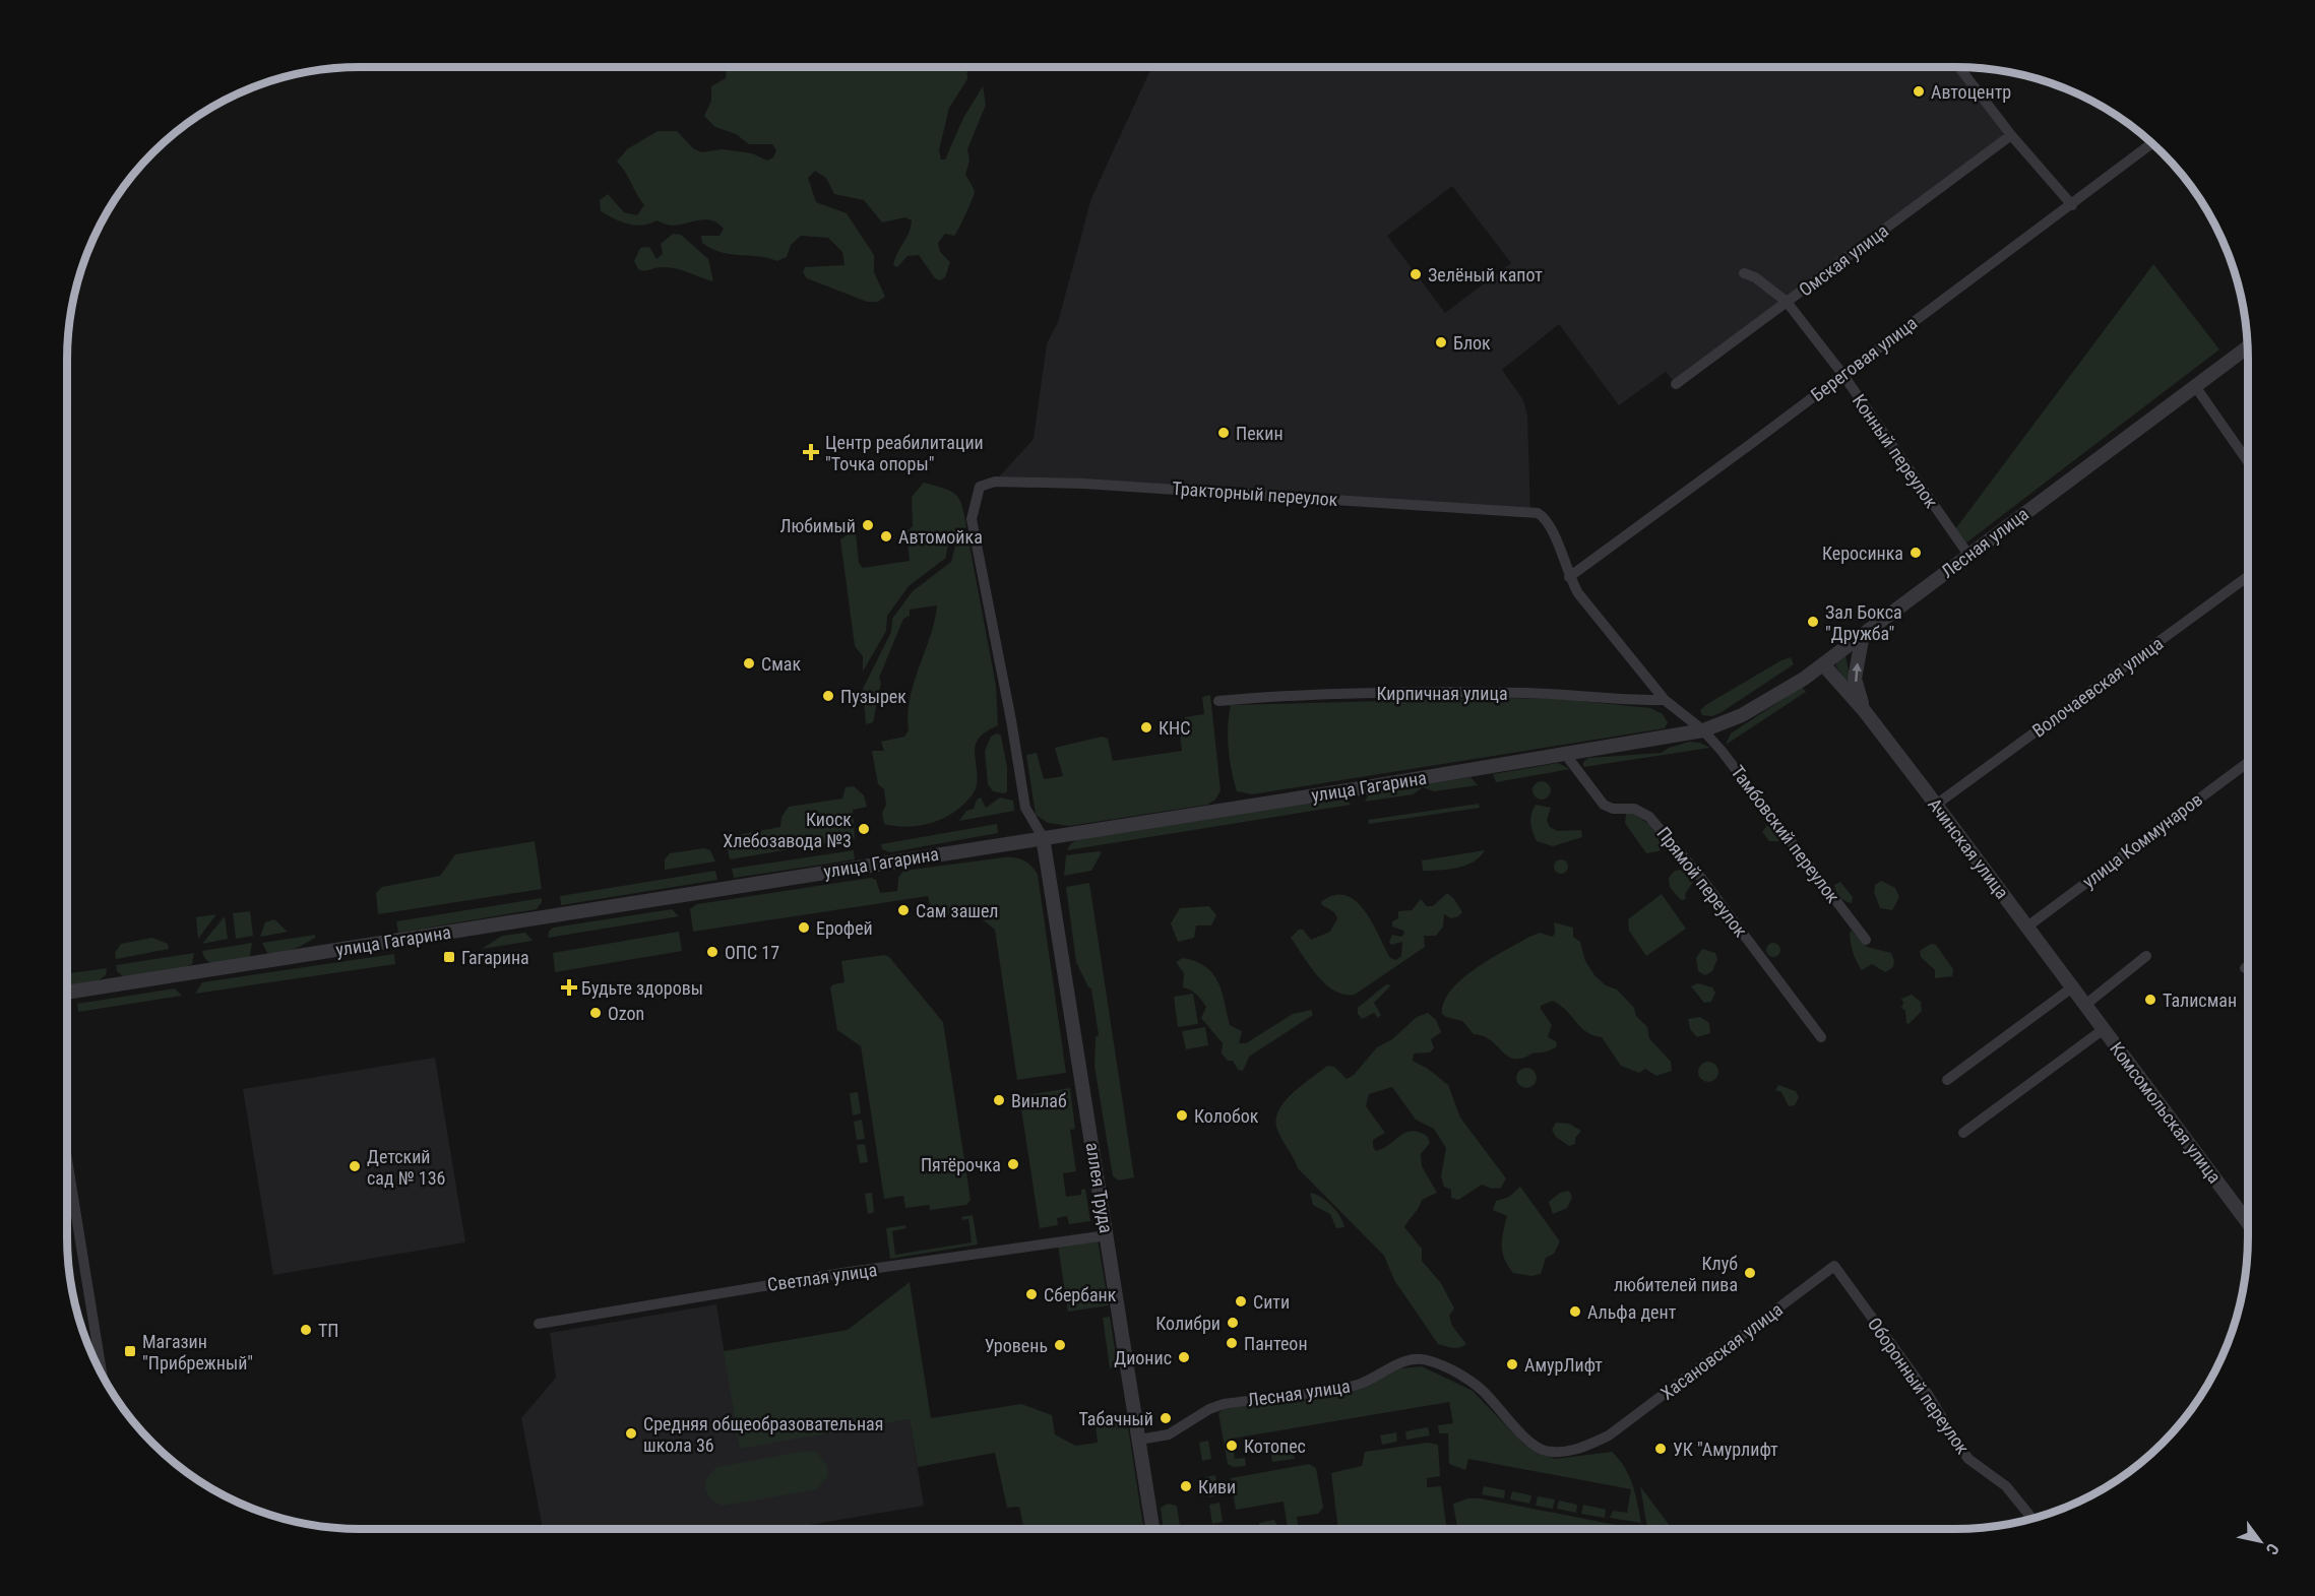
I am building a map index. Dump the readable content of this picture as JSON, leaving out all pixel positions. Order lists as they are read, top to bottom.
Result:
{
  "streets": {
    "street": [
      "Омская улица",
      "Береговая улица",
      "Конный переулок",
      "Тракторный переулок",
      "Лесная улица",
      "Волочаевская улица",
      "Кирпичная улица",
      "улица Гагарина",
      "Тамбовский переулок",
      "улица Коммунаров",
      "Ачинская улица",
      "Прямой переулок",
      "Комсомольская улица",
      "аллея Труда",
      "Светлая улица",
      "Хасановская улица",
      "Оборонный переулок"
    ]
  },
  "crossings": [
    ["Омская улица", "Конный переулок"],
    ["Береговая улица", "Конный переулок"],
    ["Береговая улица", "Тамбовский переулок"],
    ["Конный переулок", "Лесная улица"],
    ["Тракторный переулок", "улица Гагарина"],
    ["Тракторный переулок", "Тамбовский переулок"],
    ["Тракторный переулок", "аллея Труда"],
    ["Лесная улица", "улица Гагарина"],
    ["Лесная улица", "Тамбовский переулок"],
    ["Лесная улица", "Ачинская улица"],
    ["Лесная улица", "аллея Труда"],
    ["Лесная улица", "Хасановская улица"],
    ["Волочаевская улица", "Ачинская улица"],
    ["Кирпичная улица", "Тамбовский переулок"],
    ["улица Гагарина", "Тамбовский переулок"],
    ["улица Гагарина", "Прямой переулок"],
    ["улица Гагарина", "аллея Труда"],
    ["улица Коммунаров", "Ачинская улица"],
    ["Ачинская улица", "Комсомольская улица"],
    ["аллея Труда", "Светлая улица"],
    ["Хасановская улица", "Оборонный переулок"]
  ],
  "places": {
    "other": [
      "Автоцентр",
      "Зелёный капот",
      "Блок",
      "Пекин",
      "Любимый",
      "Автомойка",
      "Керосинка",
      "Зал Бокса \"Дружба\"",
      "Смак",
      "Пузырек",
      "КНС",
      "Киоск Хлебозавода №3",
      "Сам зашел",
      "Ерофей",
      "ОПС 17",
      "Талисман",
      "Ozon",
      "Винлаб",
      "Колобок",
      "Пятёрочка",
      "Детский сад № 136",
      "Клуб любителей пива",
      "Сбербанк",
      "Сити",
      "Альфа дент",
      "Колибри",
      "ТП",
      "Пантеон",
      "Уровень",
      "Дионис",
      "АмурЛифт",
      "Табачный",
      "Средняя общеобразовательная школа 36",
      "Котопес",
      "УК \"Амурлифт",
      "Киви"
    ],
    "health": ["Центр реабилитации \"Точка опоры\"", "Будьте здоровы"],
    "transit": ["Гагарина", "Магазин \"Прибрежный\""]
  },
  "north": "bottom right"
}
